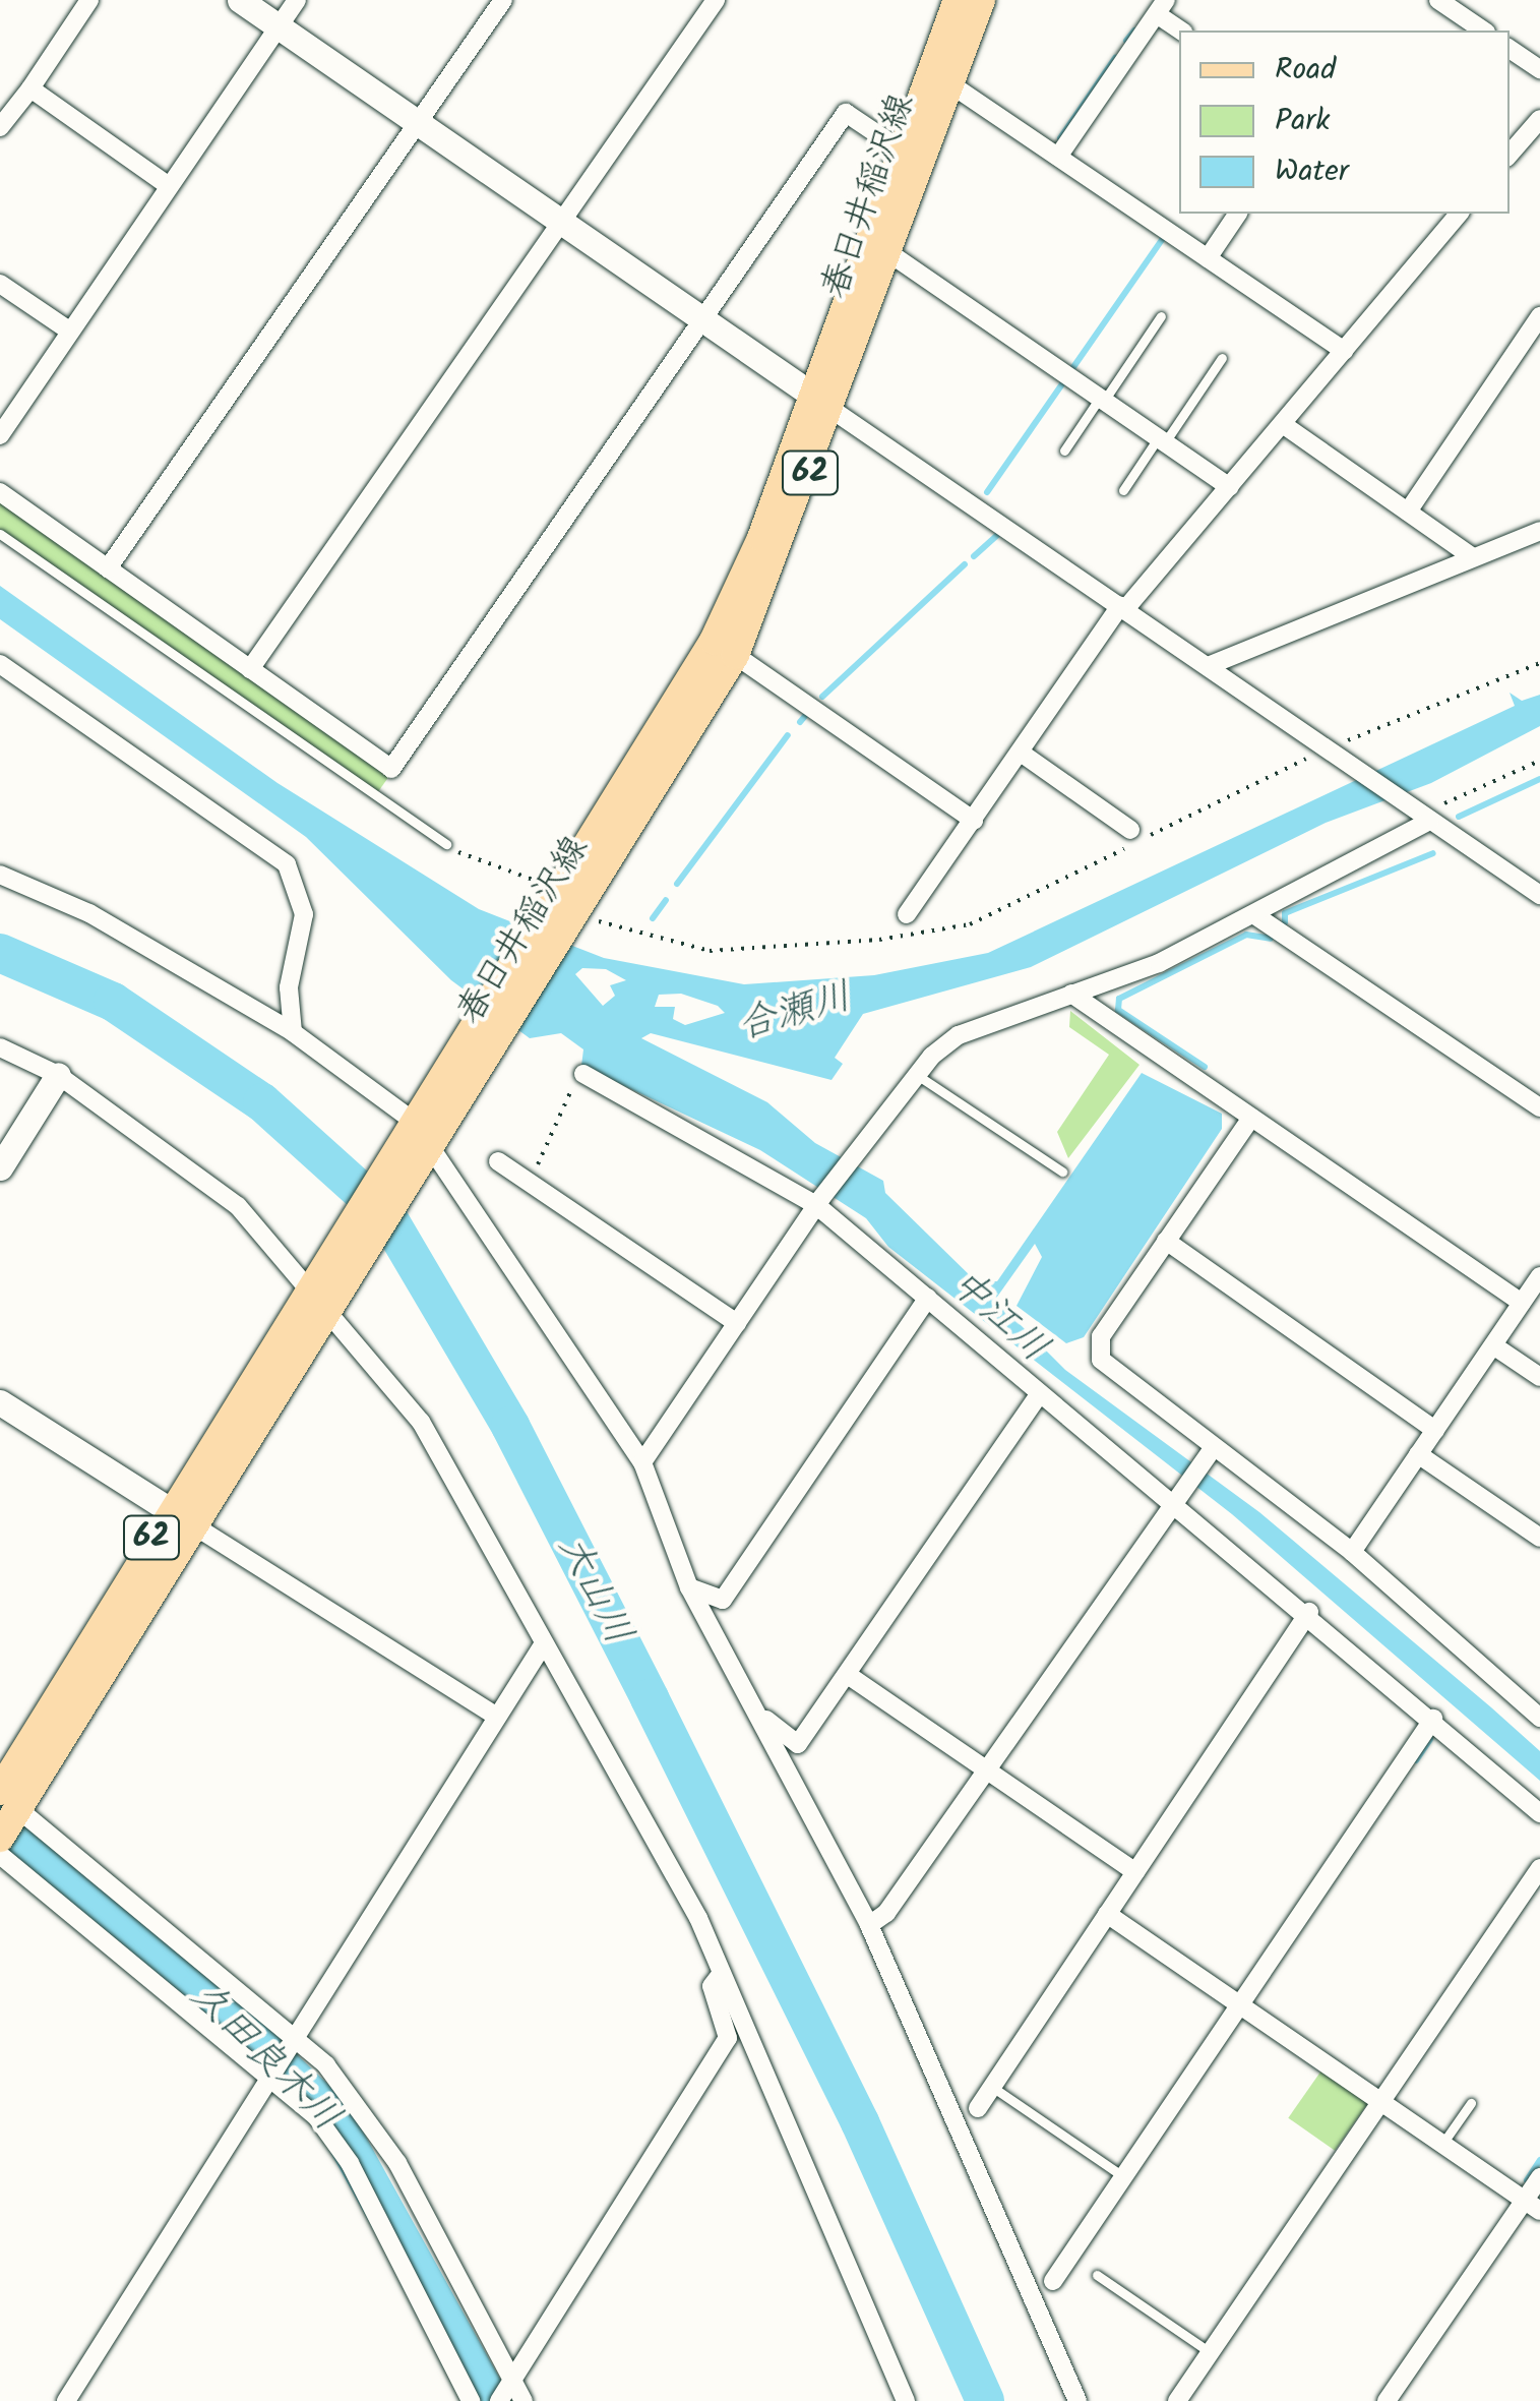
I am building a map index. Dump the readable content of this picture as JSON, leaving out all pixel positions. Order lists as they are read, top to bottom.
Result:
{
  "streets": {
    "main road": ["春日井稲沢線", "62"]
  },
  "water": [
    "合瀬川",
    "中江川",
    "大山川",
    "久田良木川"
  ],
  "legend": ["Road", "Park", "Water"]
}
